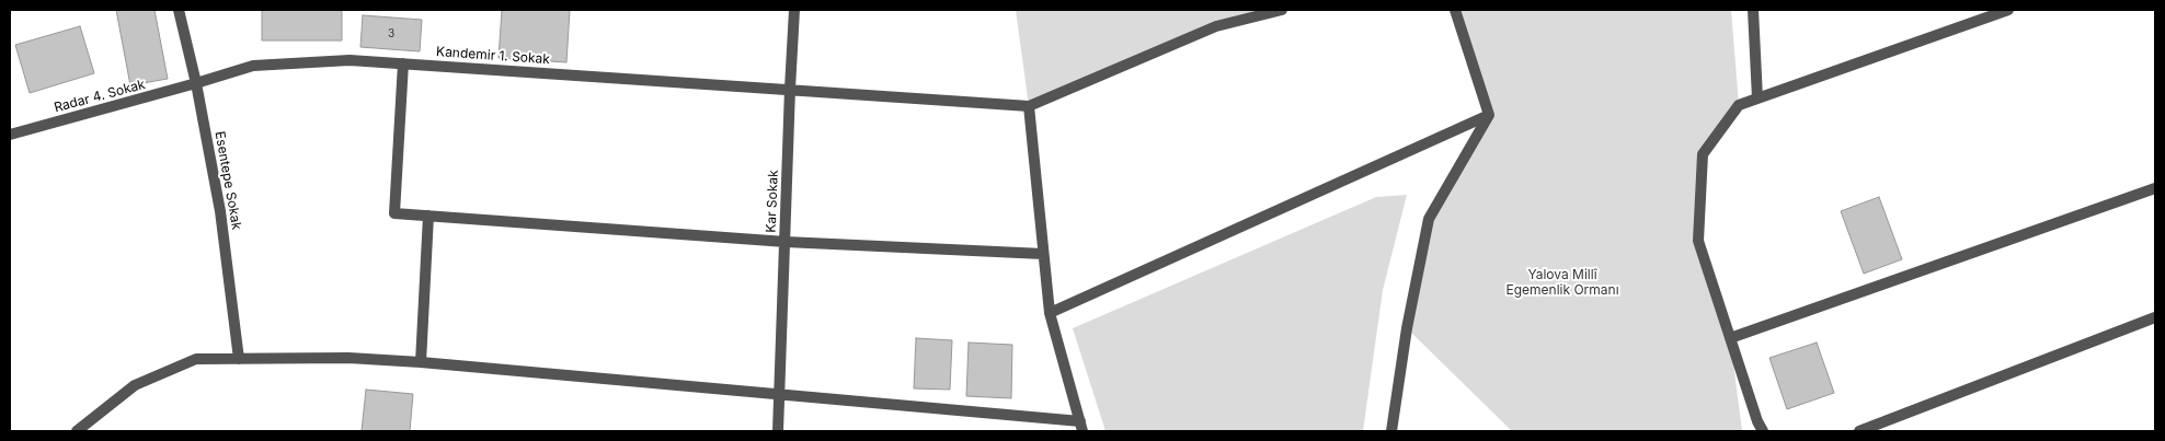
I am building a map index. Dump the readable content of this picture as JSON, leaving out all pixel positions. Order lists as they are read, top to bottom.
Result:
{
  "streets": {
    "street": [
      "Kandemir 1. Sokak",
      "Radar 4. Sokak",
      "Esentepe Sokak",
      "Kar Sokak"
    ]
  },
  "crossings": [
    ["Kandemir 1. Sokak", "Radar 4. Sokak"],
    ["Kandemir 1. Sokak", "Esentepe Sokak"],
    ["Kandemir 1. Sokak", "Kar Sokak"],
    ["Radar 4. Sokak", "Esentepe Sokak"]
  ],
  "parks": ["Yalova Millî Egemenlik Ormanı"],
  "house_numbers": ["3"]
}
